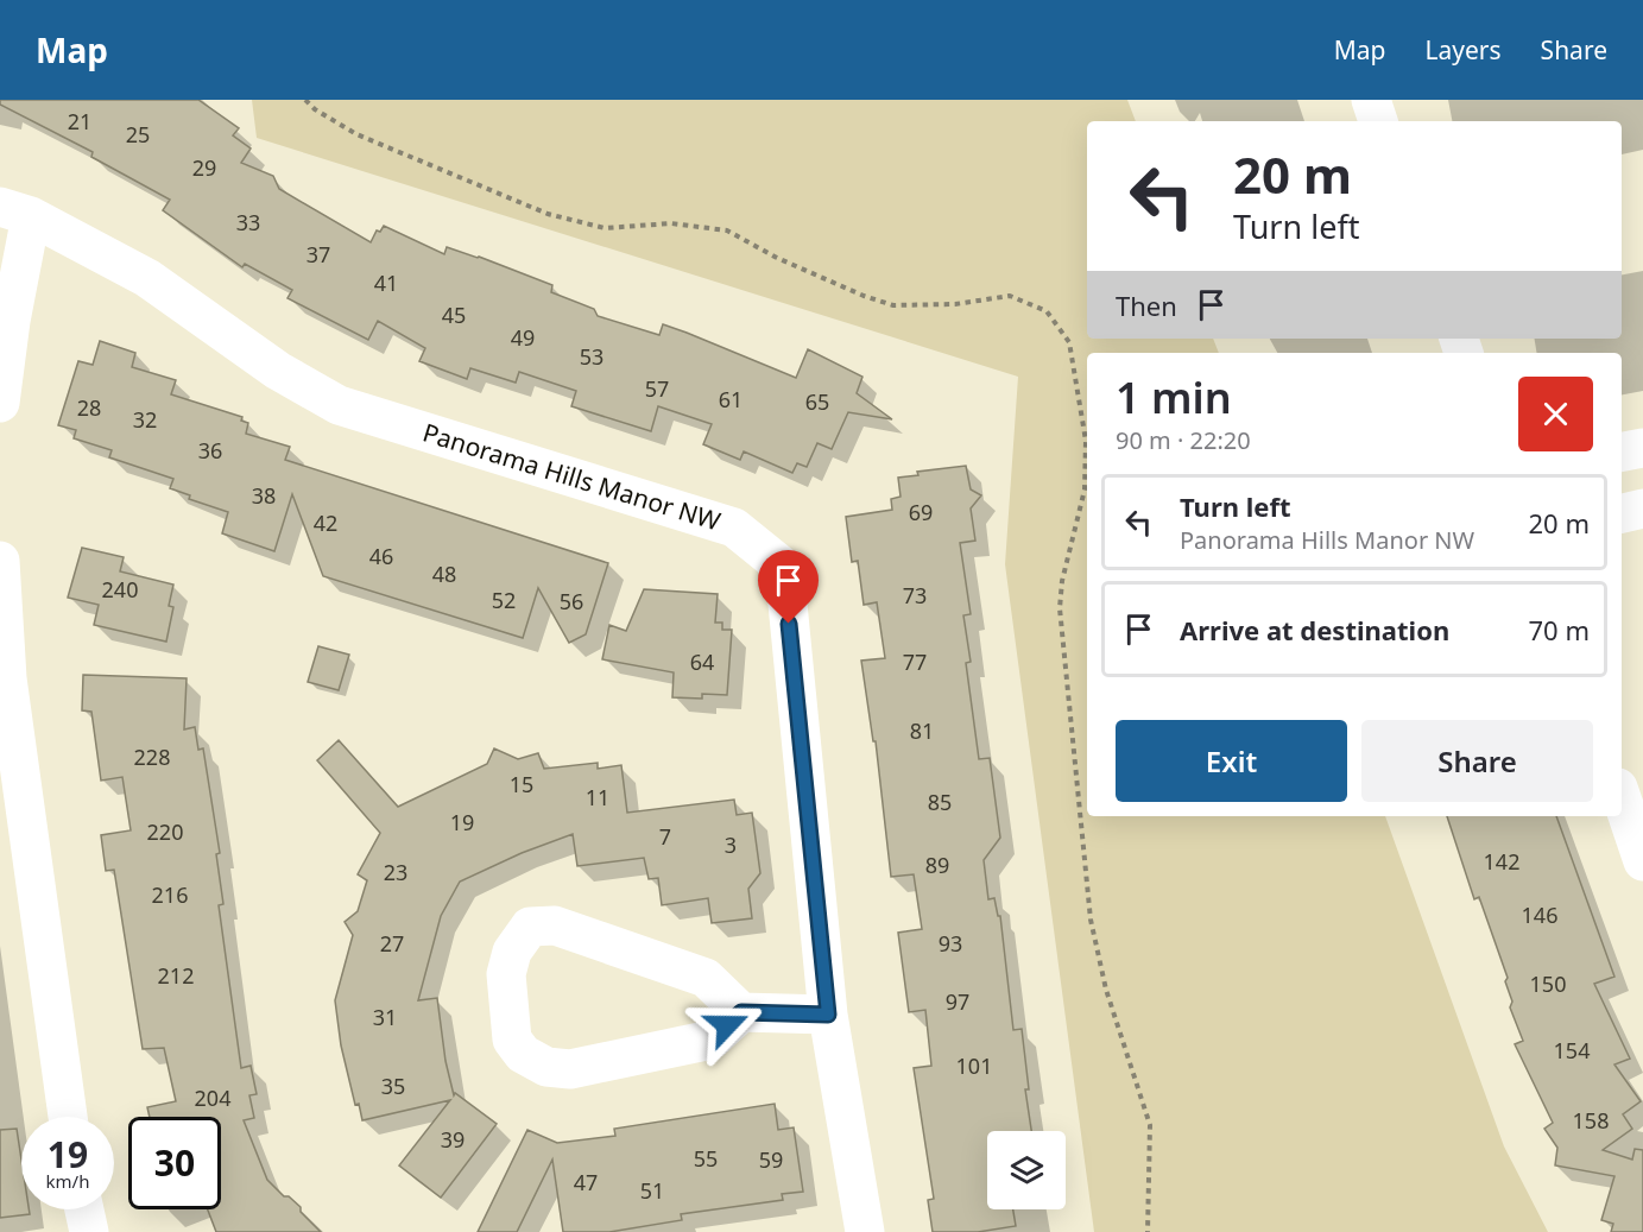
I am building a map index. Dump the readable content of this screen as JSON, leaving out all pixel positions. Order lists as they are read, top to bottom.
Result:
{
  "streets": {
    "street": ["Panorama Hills Manor NW"]
  },
  "house_numbers": [
    "21",
    "25",
    "29",
    "33",
    "37",
    "41",
    "45",
    "49",
    "53",
    "57",
    "61",
    "65",
    "28",
    "32",
    "36",
    "38",
    "69",
    "42",
    "46",
    "48",
    "240",
    "73",
    "52",
    "56",
    "64",
    "77",
    "81",
    "228",
    "15",
    "11",
    "85",
    "19",
    "220",
    "7",
    "3",
    "142",
    "89",
    "23",
    "216",
    "146",
    "27",
    "93",
    "212",
    "150",
    "97",
    "31",
    "154",
    "101",
    "35",
    "204",
    "158",
    "39",
    "55",
    "59",
    "47",
    "51"
  ],
  "page": {
    "header": "Map",
    "nav": ["Map", "Layers", "Share"],
    "turn": ["20 m", "Turn left"],
    "then": "Then",
    "heading": ["1 min", "90 m · 22:20"],
    "list": [
      {
        "name": "Turn left",
        "note": "Panorama Hills Manor NW",
        "value": "20 m"
      },
      {
        "name": "Arrive at destination",
        "value": "70 m"
      }
    ],
    "buttons": ["Exit", "Share"],
    "speed": "19 km/h",
    "limit": "30"
  }
}
